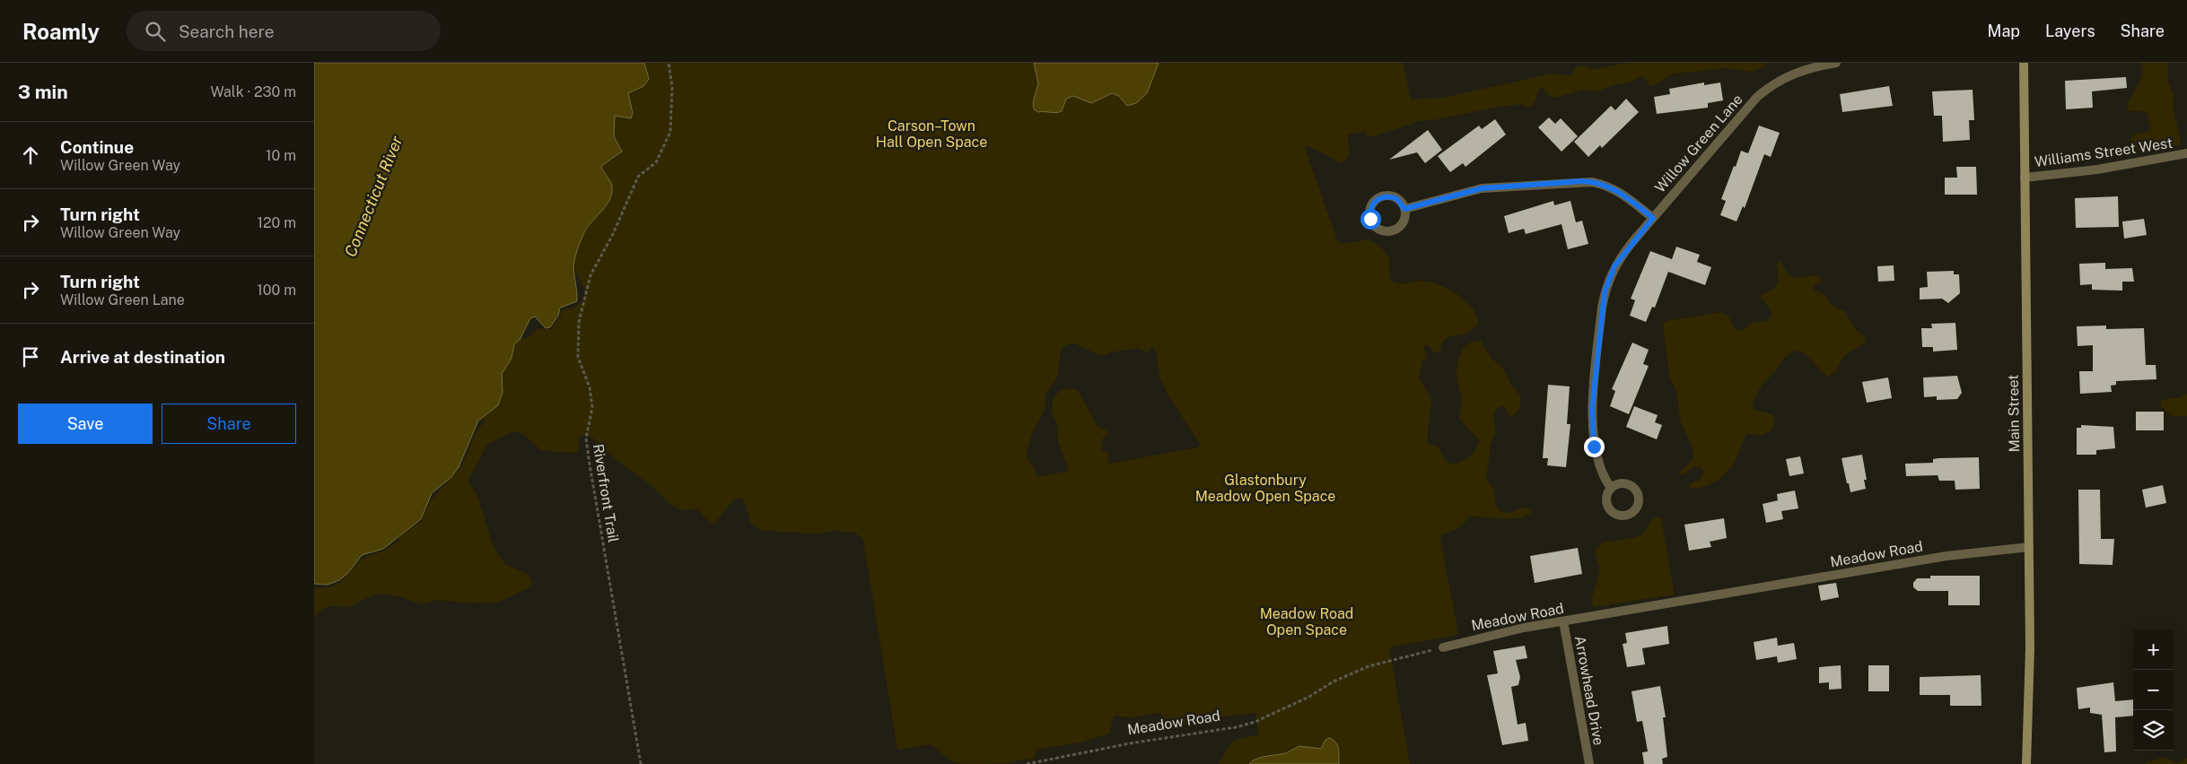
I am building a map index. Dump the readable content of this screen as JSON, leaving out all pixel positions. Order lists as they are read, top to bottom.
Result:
{
  "streets": {
    "main road": ["Main Street"],
    "street": [
      "Willow Green Lane",
      "Williams Street West",
      "Meadow Road",
      "Arrowhead Drive"
    ],
    "path": ["Riverfront Trail"]
  },
  "crossings": [
    ["Williams Street West", "Main Street"],
    ["Main Street", "Meadow Road"],
    ["Meadow Road", "Arrowhead Drive"]
  ],
  "water": ["Connecticut River"],
  "parks": ["Carson–Town Hall Open Space", "Glastonbury Meadow Open Space", "Meadow Road Open Space"],
  "page": {
    "header": "Roamly",
    "search": "Search here",
    "nav": ["Map", "Layers", "Share"],
    "heading": ["3 min", "Walk · 230 m"],
    "list": [
      ["Continue", "Willow Green Way", "10 m"],
      ["Turn right", "Willow Green Way", "120 m"],
      ["Turn right", "Willow Green Lane", "100 m"],
      "Arrive at destination"
    ],
    "buttons": ["Save", "Share"],
    "map_buttons": ["+", "−"]
  }
}
